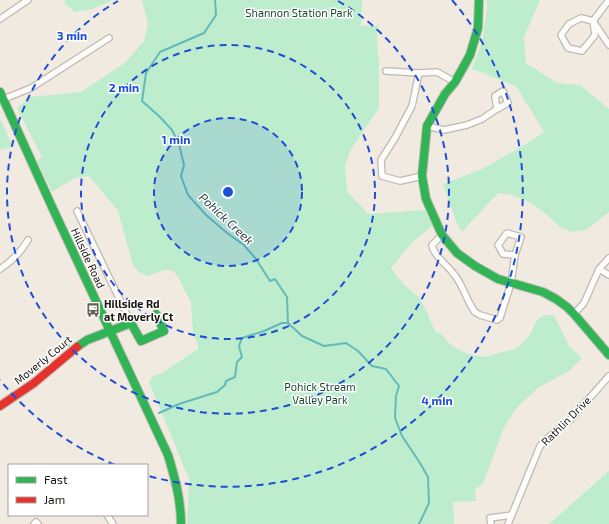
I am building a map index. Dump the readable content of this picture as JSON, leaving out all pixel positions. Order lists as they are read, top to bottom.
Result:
{
  "streets": {
    "street": ["Hillside Road", "Moverly Court", "Rathlin Drive"]
  },
  "crossings": [
    ["Hillside Road", "Moverly Court"]
  ],
  "water": ["Pohick Creek"],
  "parks": ["Shannon Station Park", "Pohick Stream Valley Park"],
  "places": {
    "bus stop": ["Hillside Rd at Moverly Ct"]
  },
  "legend": ["Fast", "Jam"],
  "rings": [
    "3 min",
    "2 min",
    "1 min",
    "4 min"
  ]
}
